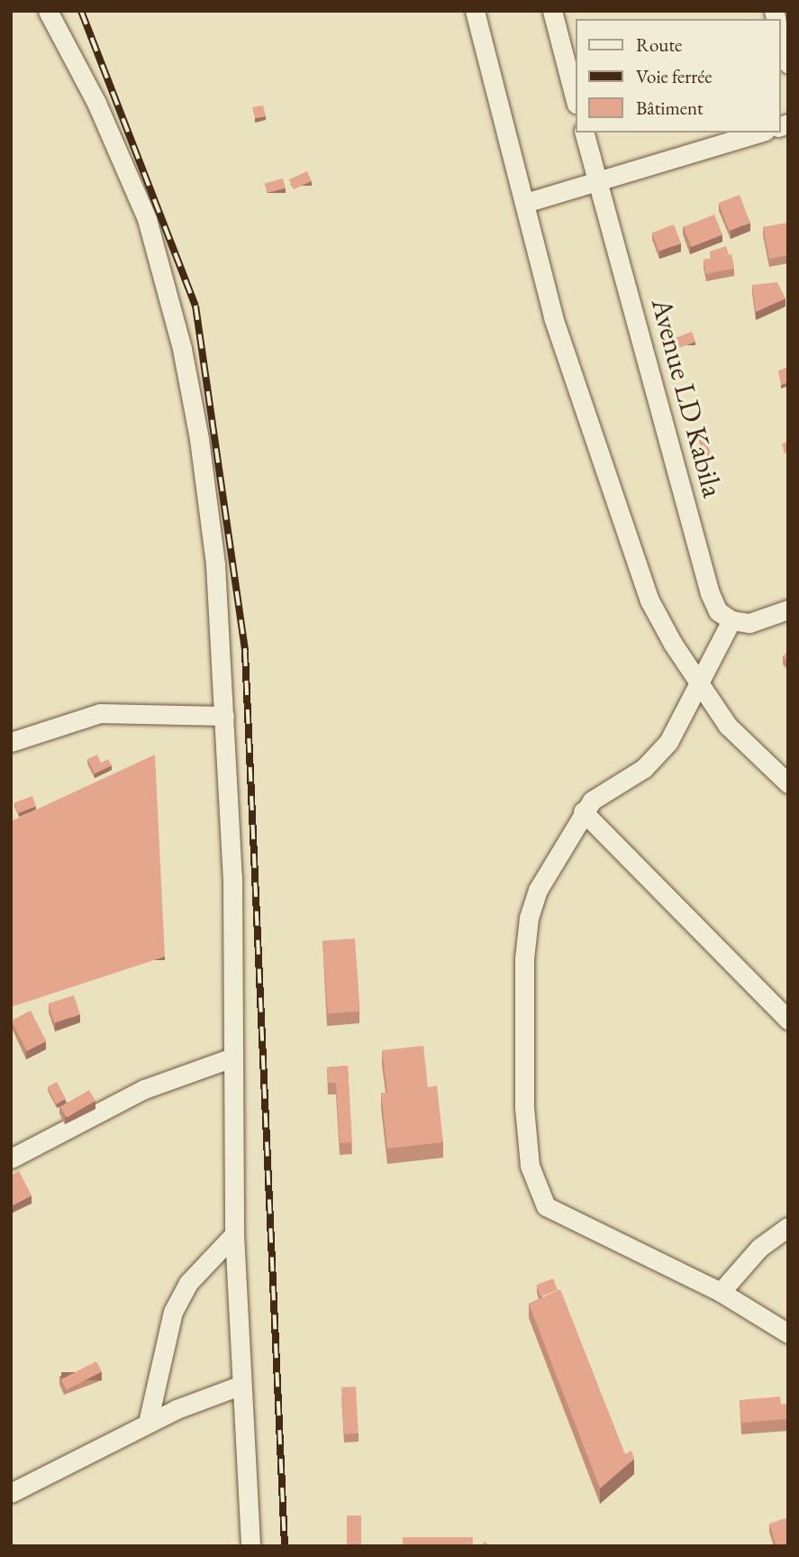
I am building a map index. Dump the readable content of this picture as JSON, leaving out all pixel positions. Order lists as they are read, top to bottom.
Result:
{
  "streets": {
    "street": ["Avenue LD Kabila"]
  },
  "legend": ["Route", "Voie ferrée", "Bâtiment"]
}
